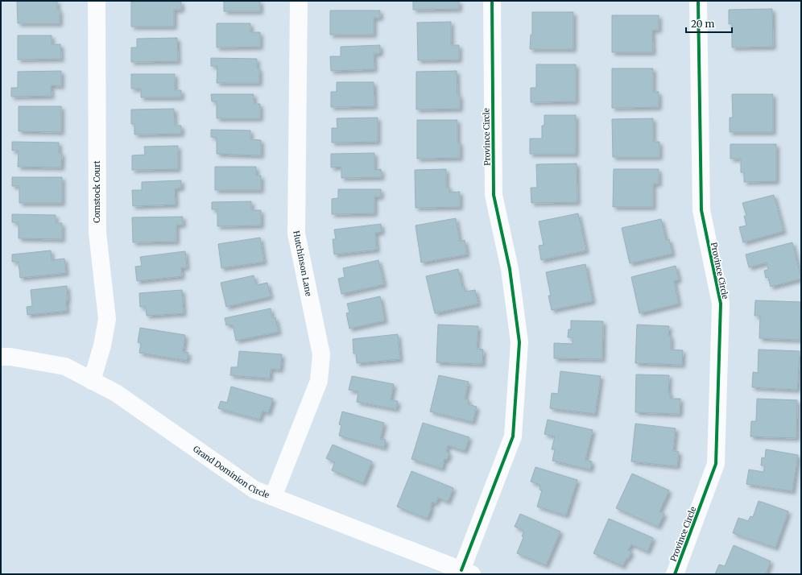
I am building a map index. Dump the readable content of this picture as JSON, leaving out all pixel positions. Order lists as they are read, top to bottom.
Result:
{
  "streets": {
    "street": [
      "Province Circle",
      "Comstock Court",
      "Hutchinson Lane",
      "Grand Dominion Circle"
    ]
  },
  "crossings": [
    ["Province Circle", "Grand Dominion Circle"],
    ["Comstock Court", "Grand Dominion Circle"],
    ["Hutchinson Lane", "Grand Dominion Circle"]
  ],
  "scale_bar": "20 m"
}
